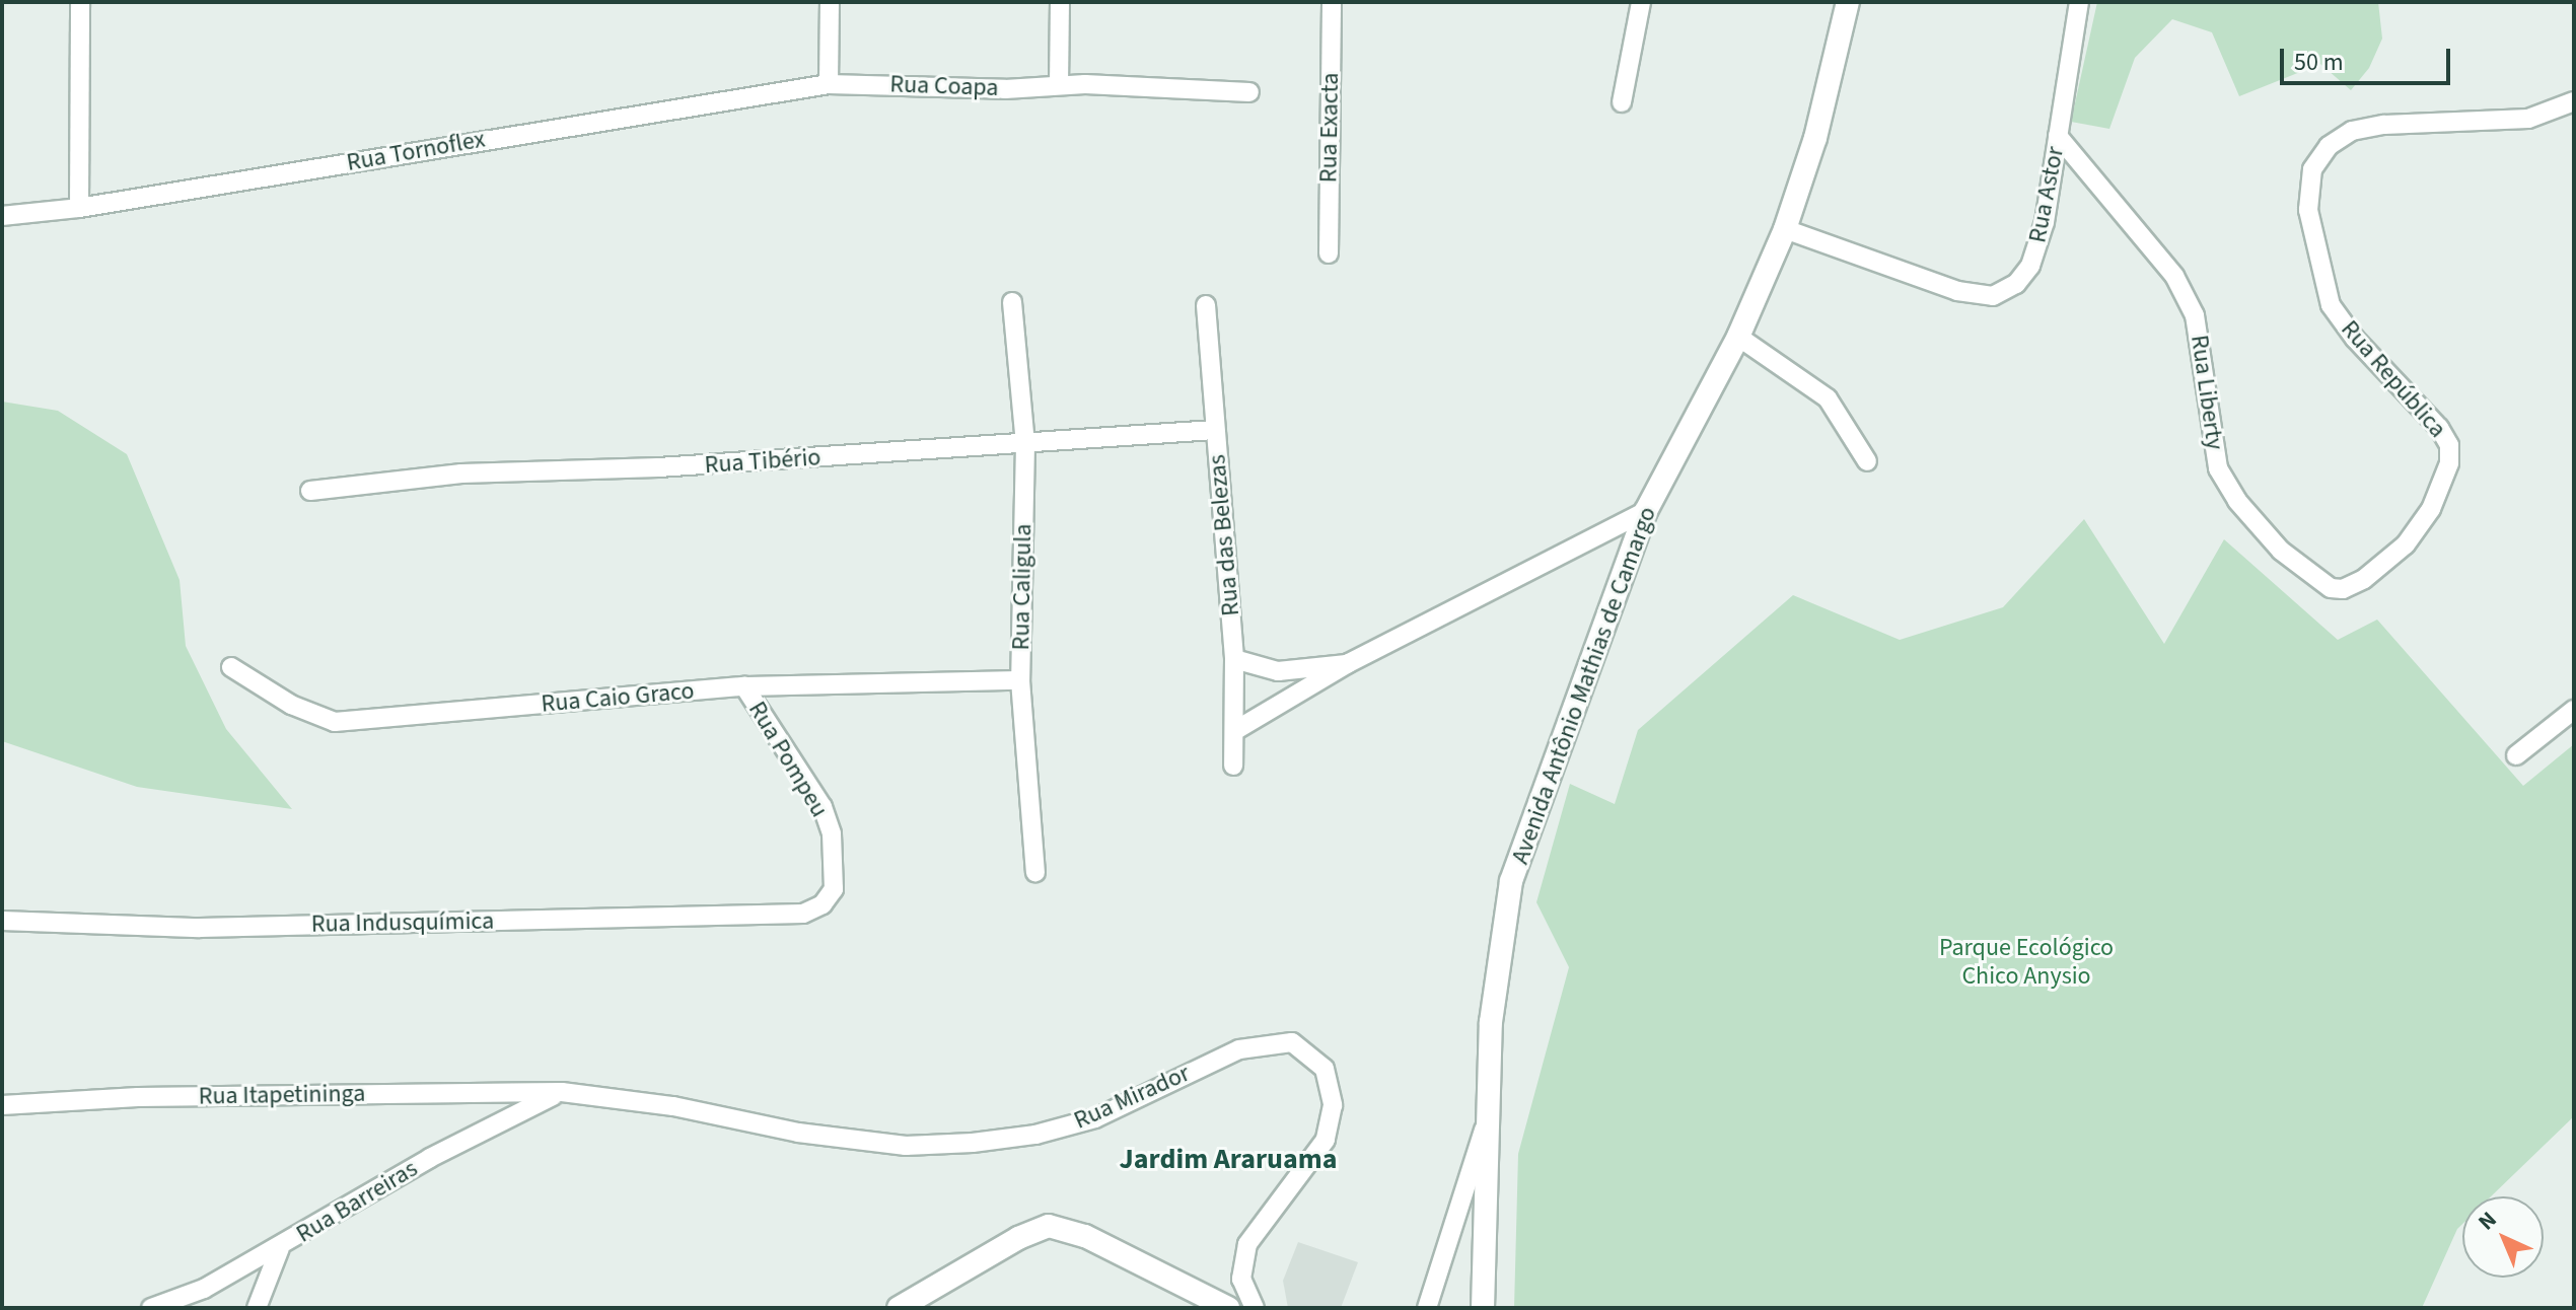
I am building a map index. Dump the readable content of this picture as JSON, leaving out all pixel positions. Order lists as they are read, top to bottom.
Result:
{
  "streets": {
    "street": [
      "Rua Coapa",
      "Rua Exacta",
      "Rua Tornoflex",
      "Rua Astor",
      "Rua República",
      "Rua Liberty",
      "Rua Tibério",
      "Rua das Belezas",
      "Rua Caligula",
      "Avenida Antônio Mathias de Camargo",
      "Rua Caio Graco",
      "Rua Pompeu",
      "Rua Indusquímica",
      "Rua Itapetininga",
      "Rua Mirador",
      "Rua Barreiras"
    ]
  },
  "crossings": [
    ["Rua Coapa", "Rua Tornoflex"],
    ["Rua Astor", "Rua Liberty"],
    ["Rua Astor", "Avenida Antônio Mathias de Camargo"],
    ["Rua República", "Rua Liberty"],
    ["Rua Tibério", "Rua das Belezas"],
    ["Rua Tibério", "Rua Caligula"],
    ["Rua Caligula", "Rua Caio Graco"],
    ["Rua Caio Graco", "Rua Pompeu"],
    ["Rua Pompeu", "Rua Indusquímica"],
    ["Rua Itapetininga", "Rua Mirador"],
    ["Rua Itapetininga", "Rua Barreiras"],
    ["Rua Mirador", "Rua Barreiras"]
  ],
  "districts": ["Jardim Araruama"],
  "parks": ["Parque Ecológico Chico Anysio"],
  "scale_bar": "50 m",
  "north": "top left"
}
